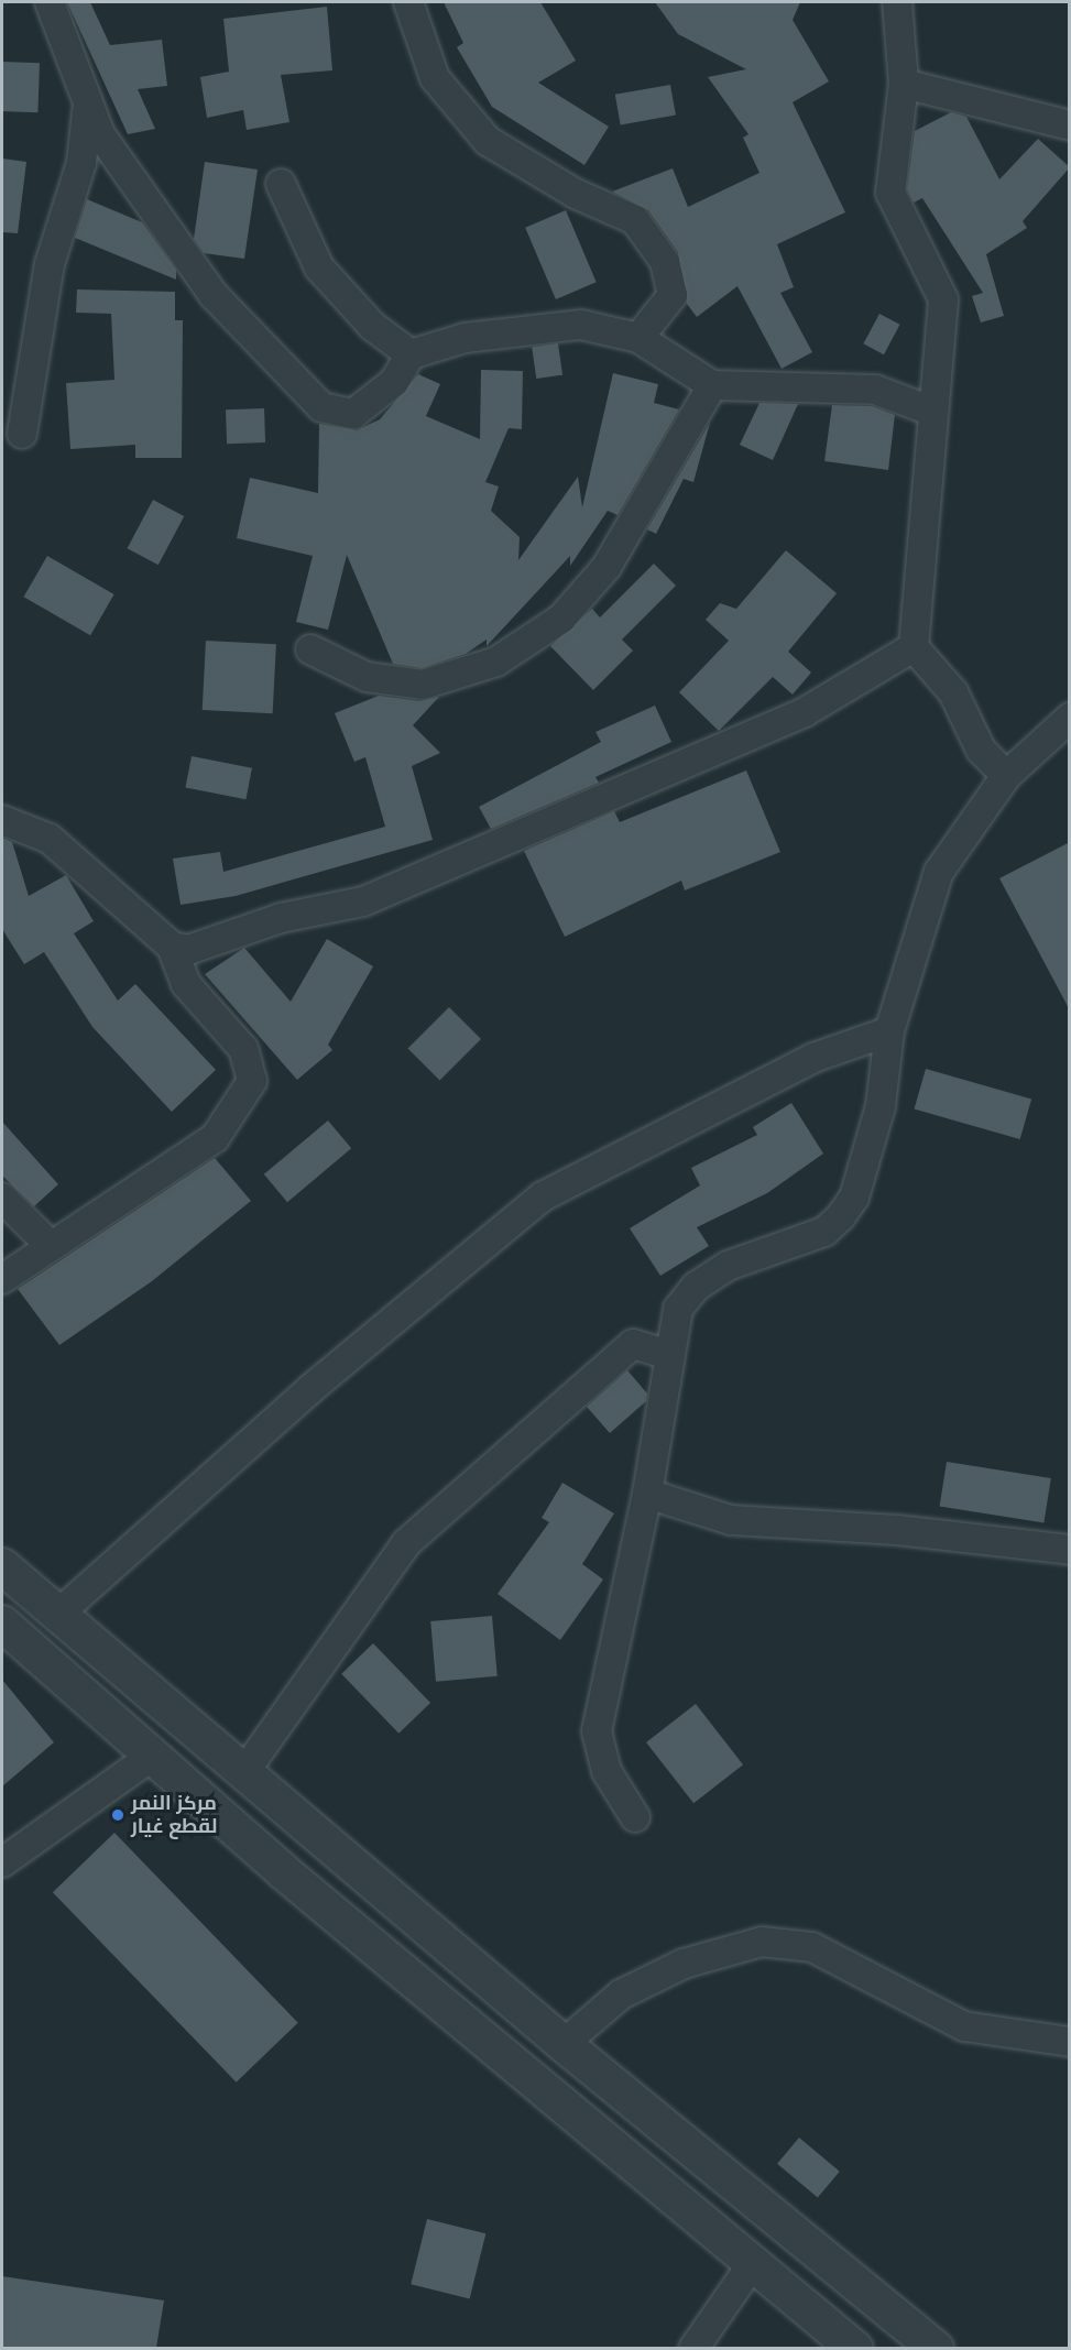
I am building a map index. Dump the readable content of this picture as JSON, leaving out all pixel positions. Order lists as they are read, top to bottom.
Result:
{
  "places": ["مركز النمر لقطع غيار"]
}
